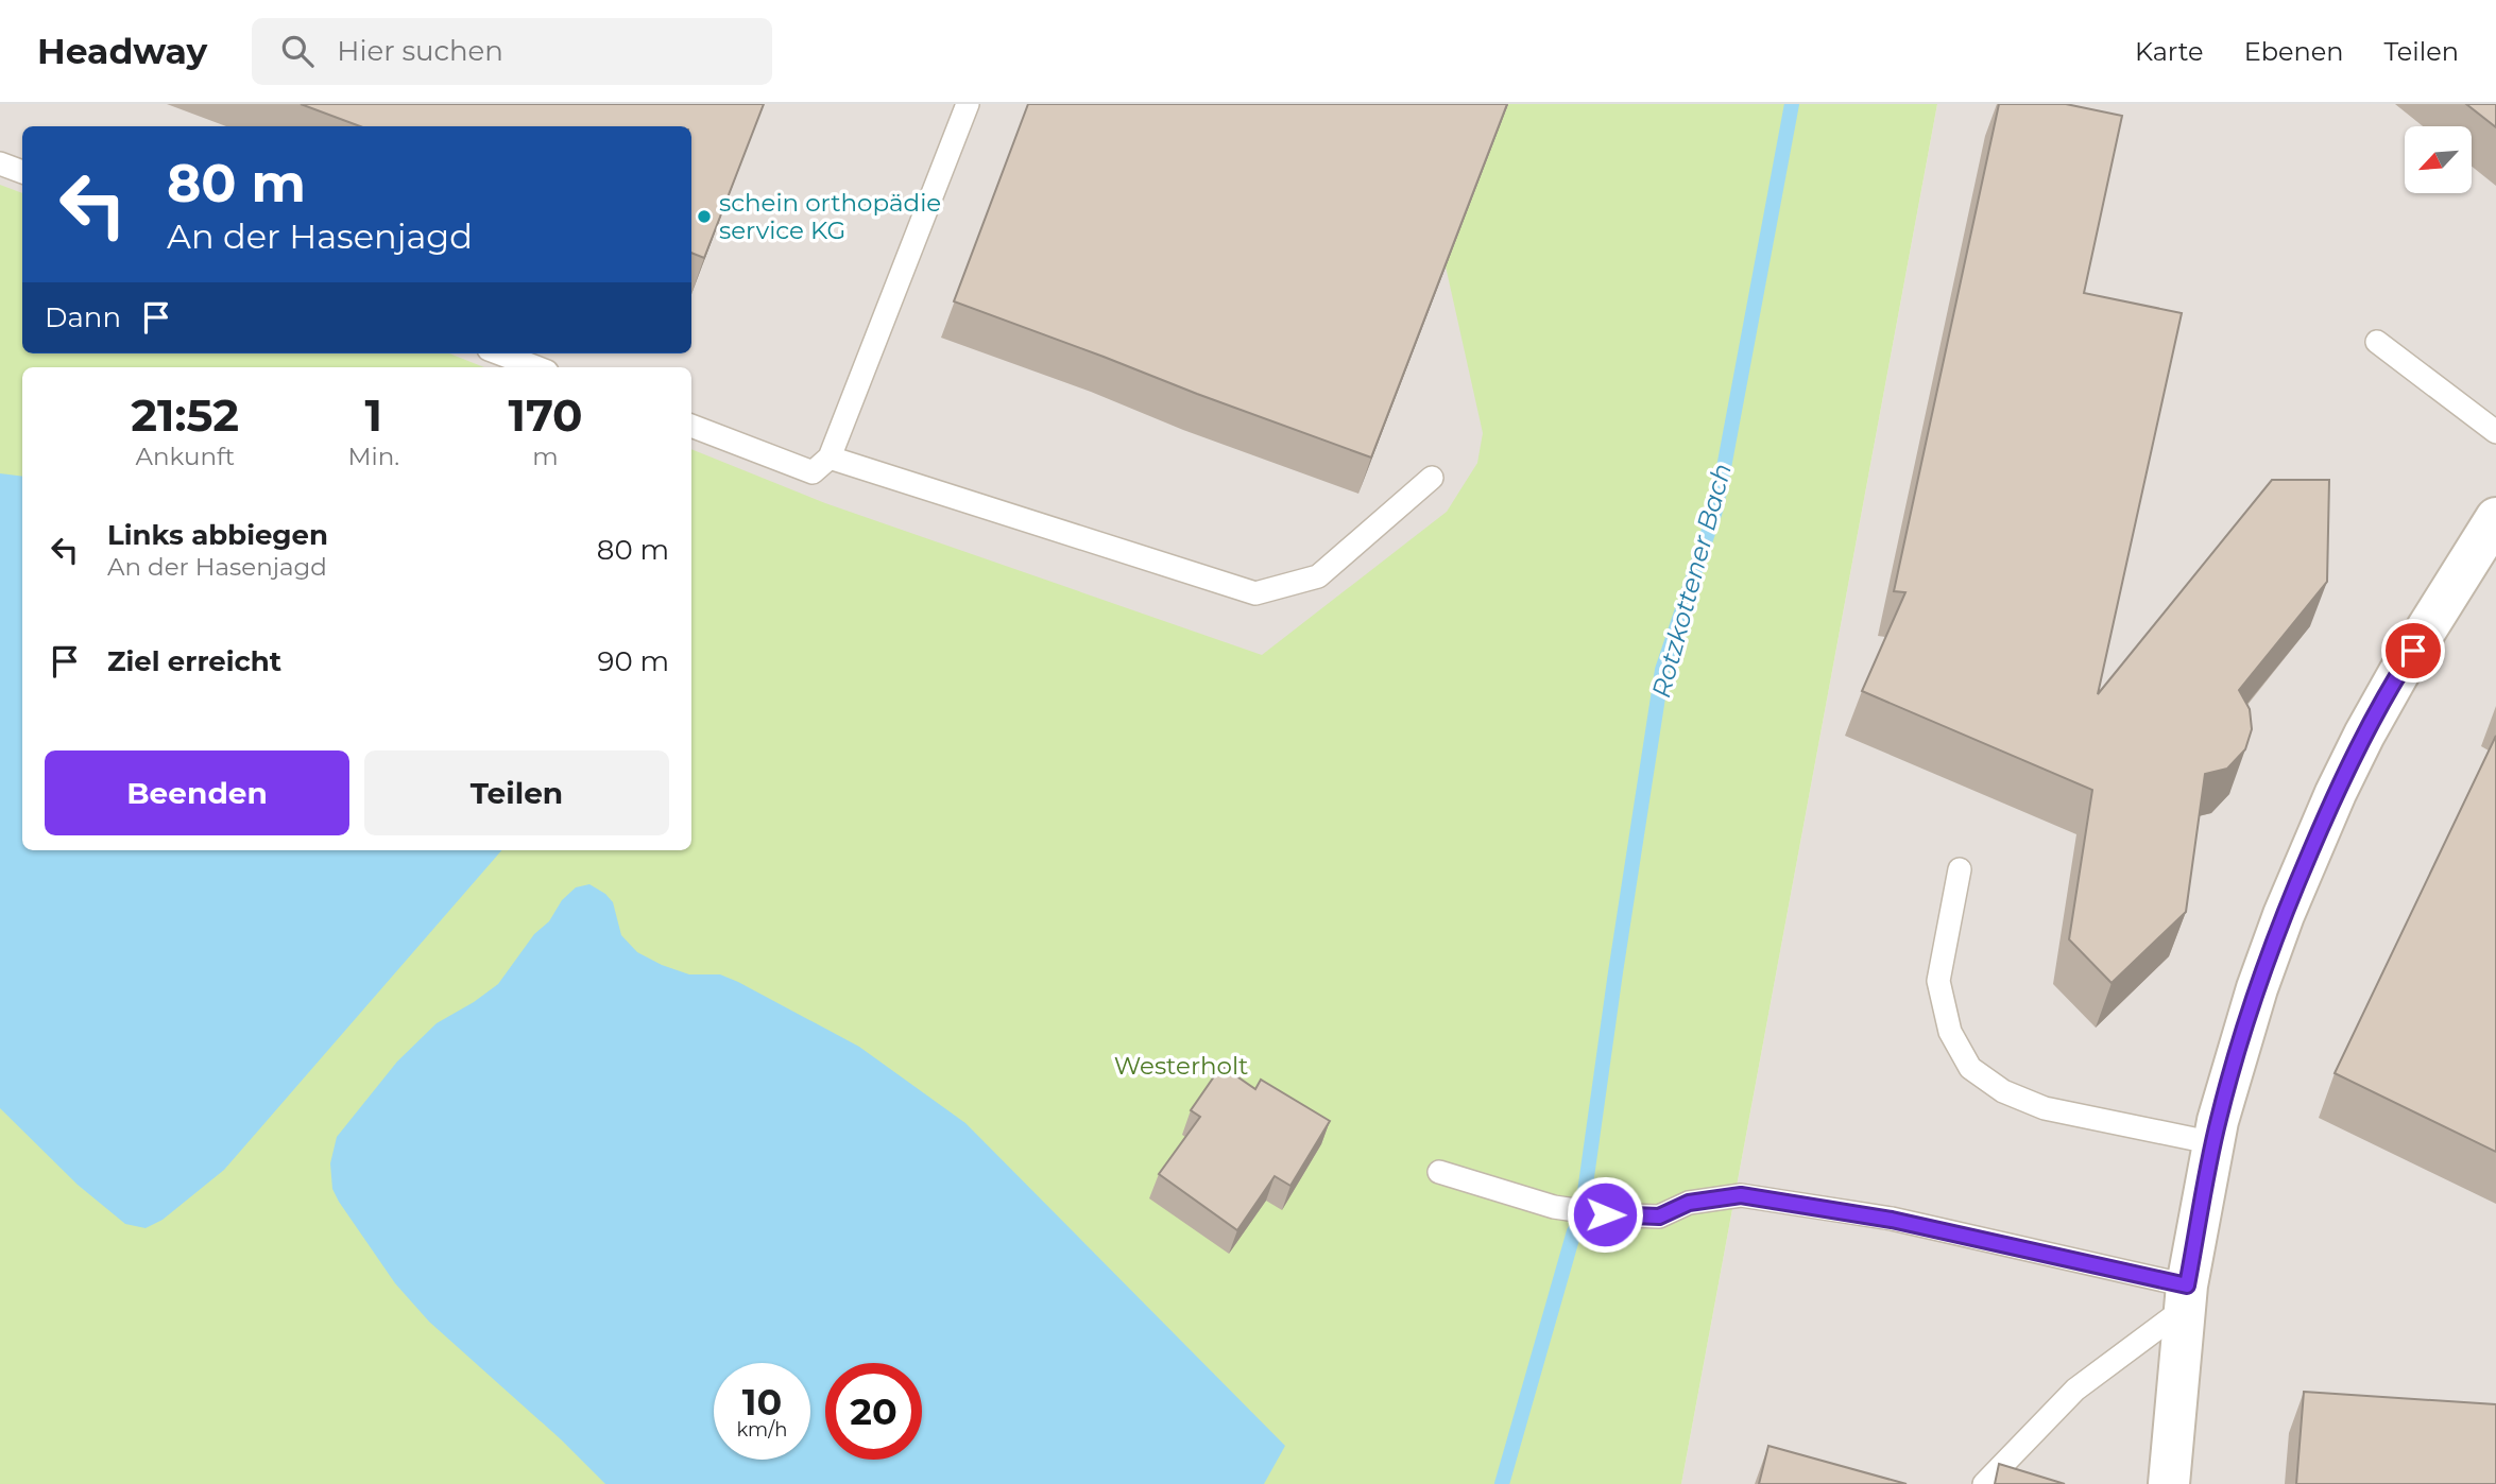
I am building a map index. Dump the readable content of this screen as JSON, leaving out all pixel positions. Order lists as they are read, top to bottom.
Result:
{
  "water": ["Rotzkottener Bach"],
  "parks": ["Westerholt"],
  "places": ["schein orthopädie service KG"],
  "north": "bottom left",
  "page": {
    "header": "Headway",
    "search": "Hier suchen",
    "nav": ["Karte", "Ebenen", "Teilen"],
    "turn": ["80 m", "An der Hasenjagd"],
    "then": "Dann",
    "eta": [
      "21:52",
      "Ankunft",
      "1",
      "Min.",
      "170",
      "m"
    ],
    "list": [
      {
        "name": "Links abbiegen",
        "note": "An der Hasenjagd",
        "value": "80 m"
      },
      {
        "name": "Ziel erreicht",
        "value": "90 m"
      }
    ],
    "buttons": ["Beenden", "Teilen"],
    "speed": "10 km/h",
    "limit": "20"
  }
}
